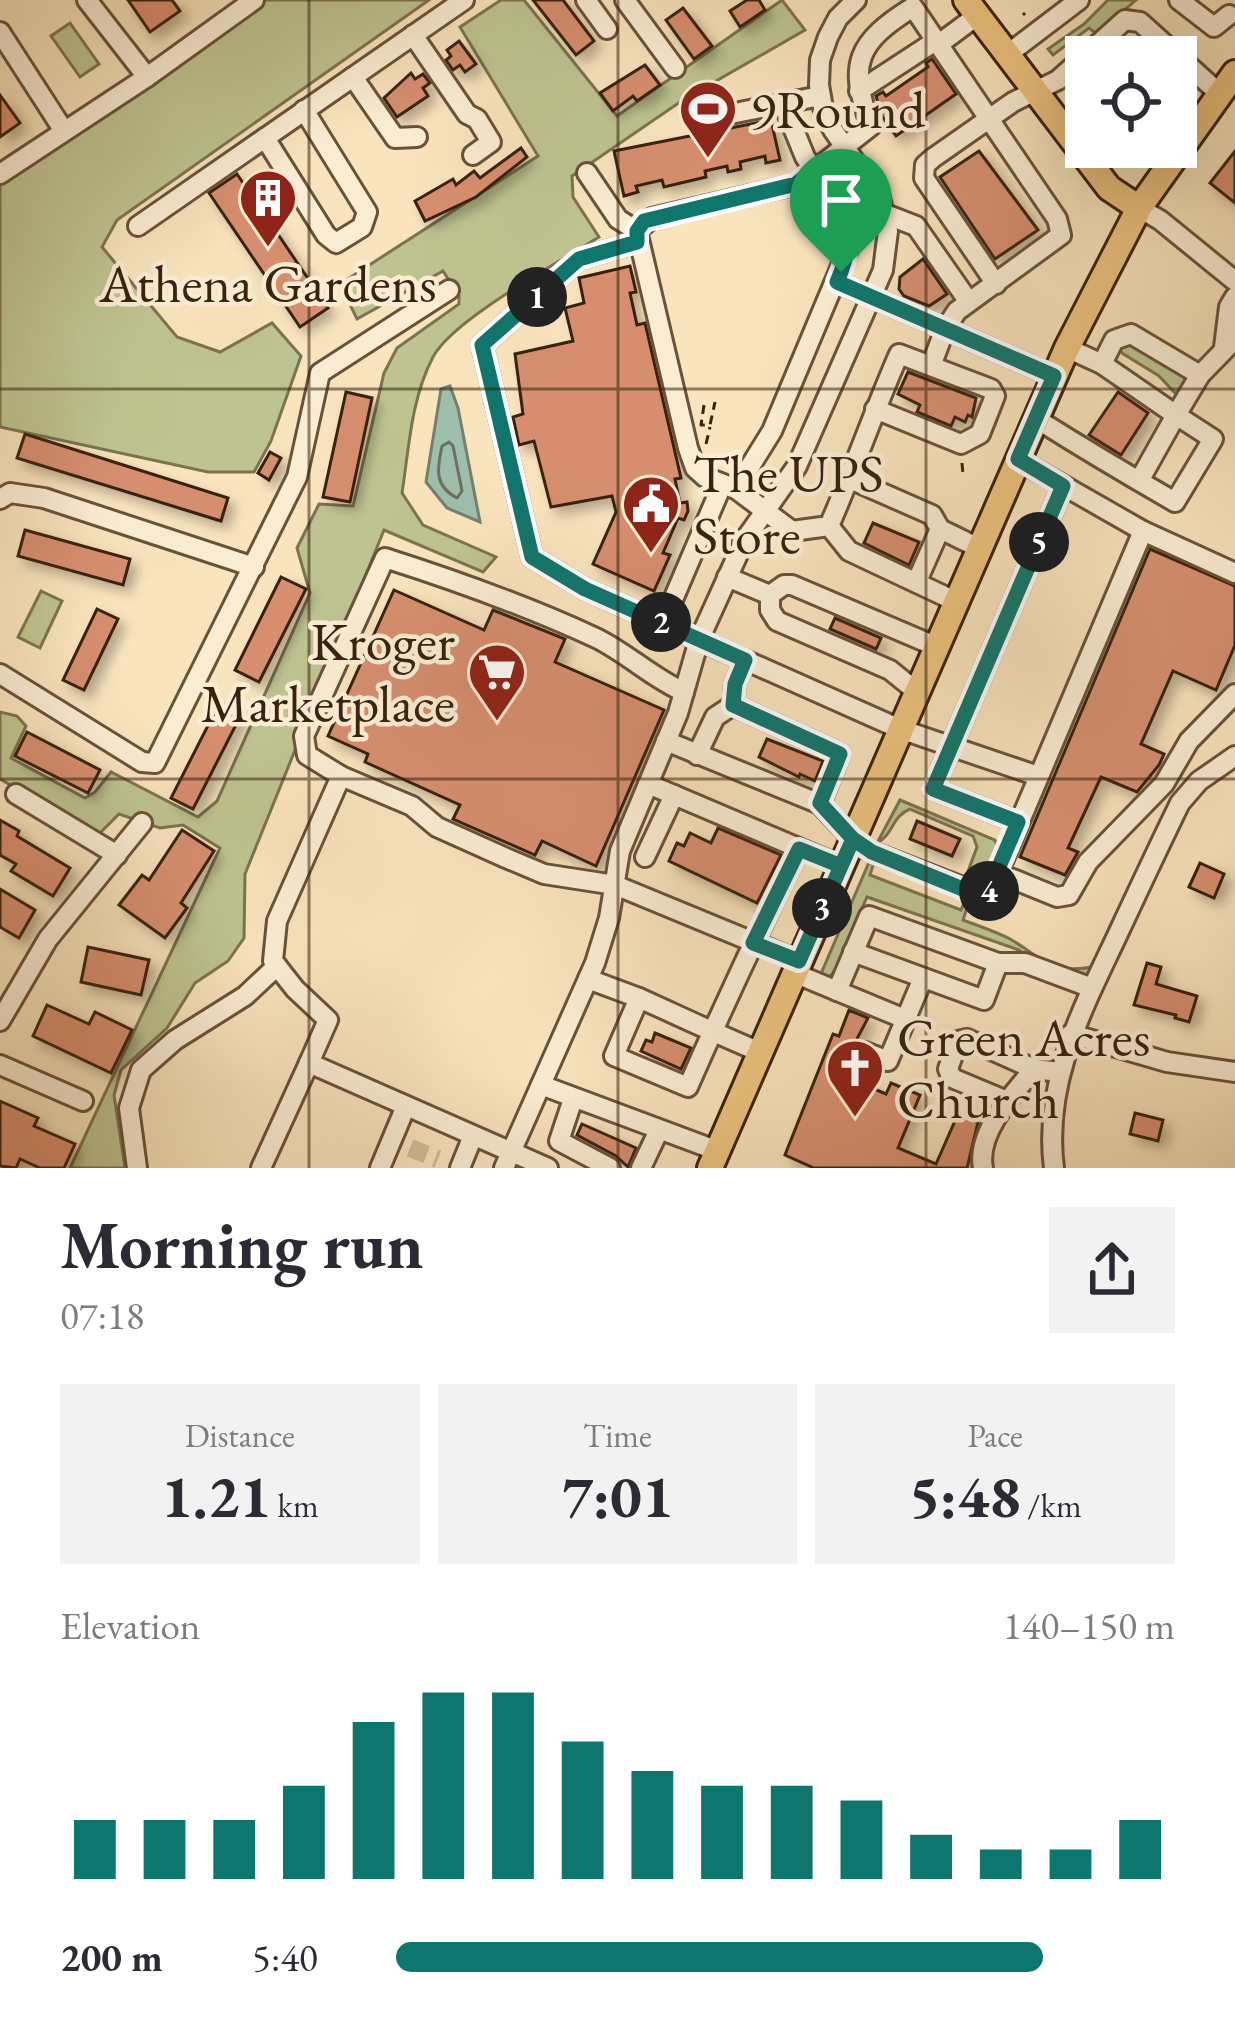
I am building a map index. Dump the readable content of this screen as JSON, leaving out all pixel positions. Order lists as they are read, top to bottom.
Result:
{
  "places": {
    "sports": ["9Round"],
    "building": ["Athena Gardens"],
    "public building": ["The UPS Store"],
    "supermarket": ["Kroger Marketplace"],
    "church": ["Green Acres Church"]
  },
  "page": {
    "pins": [
      "1",
      "5",
      "2",
      "4",
      "3"
    ],
    "heading": ["Morning run", "07:18"],
    "stats": [
      ["Distance", "1.21 km"],
      ["Time", "7:01"],
      ["Pace", "5:48 /km"]
    ],
    "chart": ["Elevation", "140–150 m"],
    "list": [
      {
        "name": "200 m",
        "note": "5:40"
      }
    ]
  }
}
